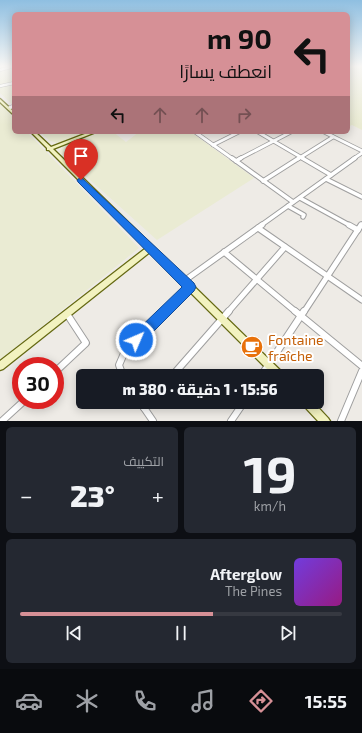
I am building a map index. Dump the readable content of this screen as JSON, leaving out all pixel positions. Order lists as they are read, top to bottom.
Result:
{
  "places": {
    "cafe": ["Fontaine fraîche"]
  },
  "page": {
    "turn": ["90 m", "انعطف يسارًا"],
    "limit": "30",
    "trip": "15:56 · 1 دقيقة · 380 m",
    "tile": [
      ["19", "km/h"],
      "التكييف"
    ],
    "heat": ["−", "23°", "+"],
    "song": ["Afterglow", "The Pines"],
    "tabs": "15:55"
  }
}
